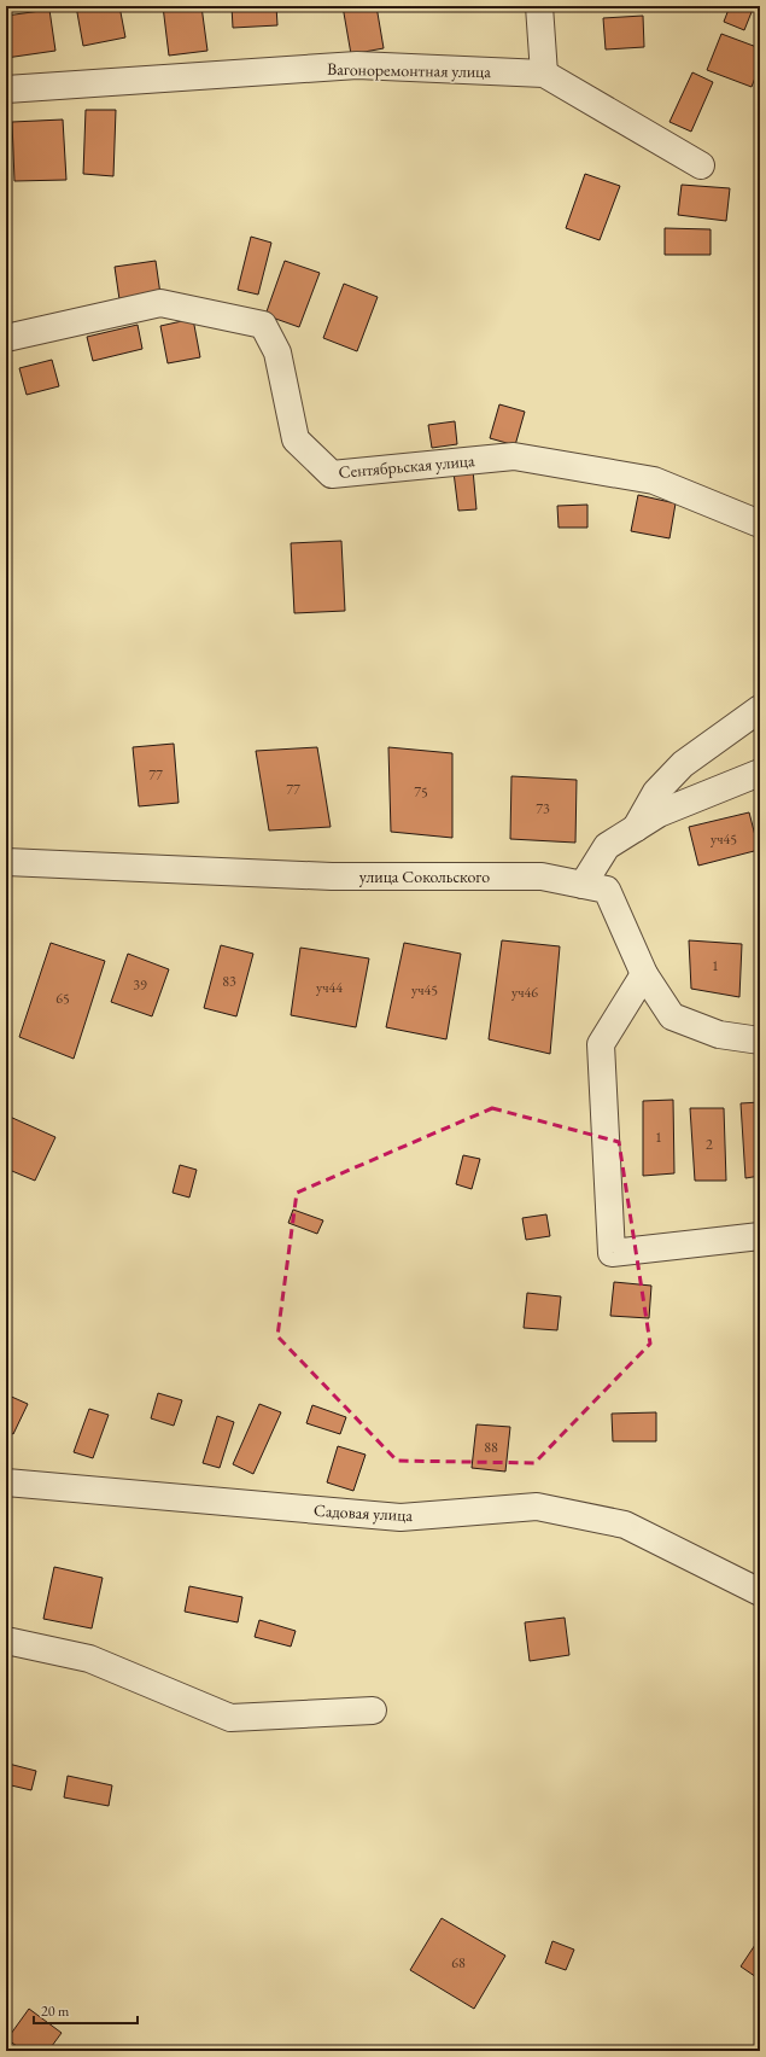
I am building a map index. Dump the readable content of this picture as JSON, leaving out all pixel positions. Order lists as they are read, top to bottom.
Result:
{
  "streets": {
    "street": [
      "Вагоноремонтная улица",
      "Сентябрьская улица",
      "улица Сокольского",
      "Садовая улица"
    ]
  },
  "house_numbers": [
    "77",
    "77",
    "75",
    "73",
    "уч45",
    "1",
    "83",
    "39",
    "уч44",
    "уч45",
    "уч46",
    "65",
    "1",
    "2",
    "88",
    "68"
  ],
  "scale_bar": "20 m"
}
